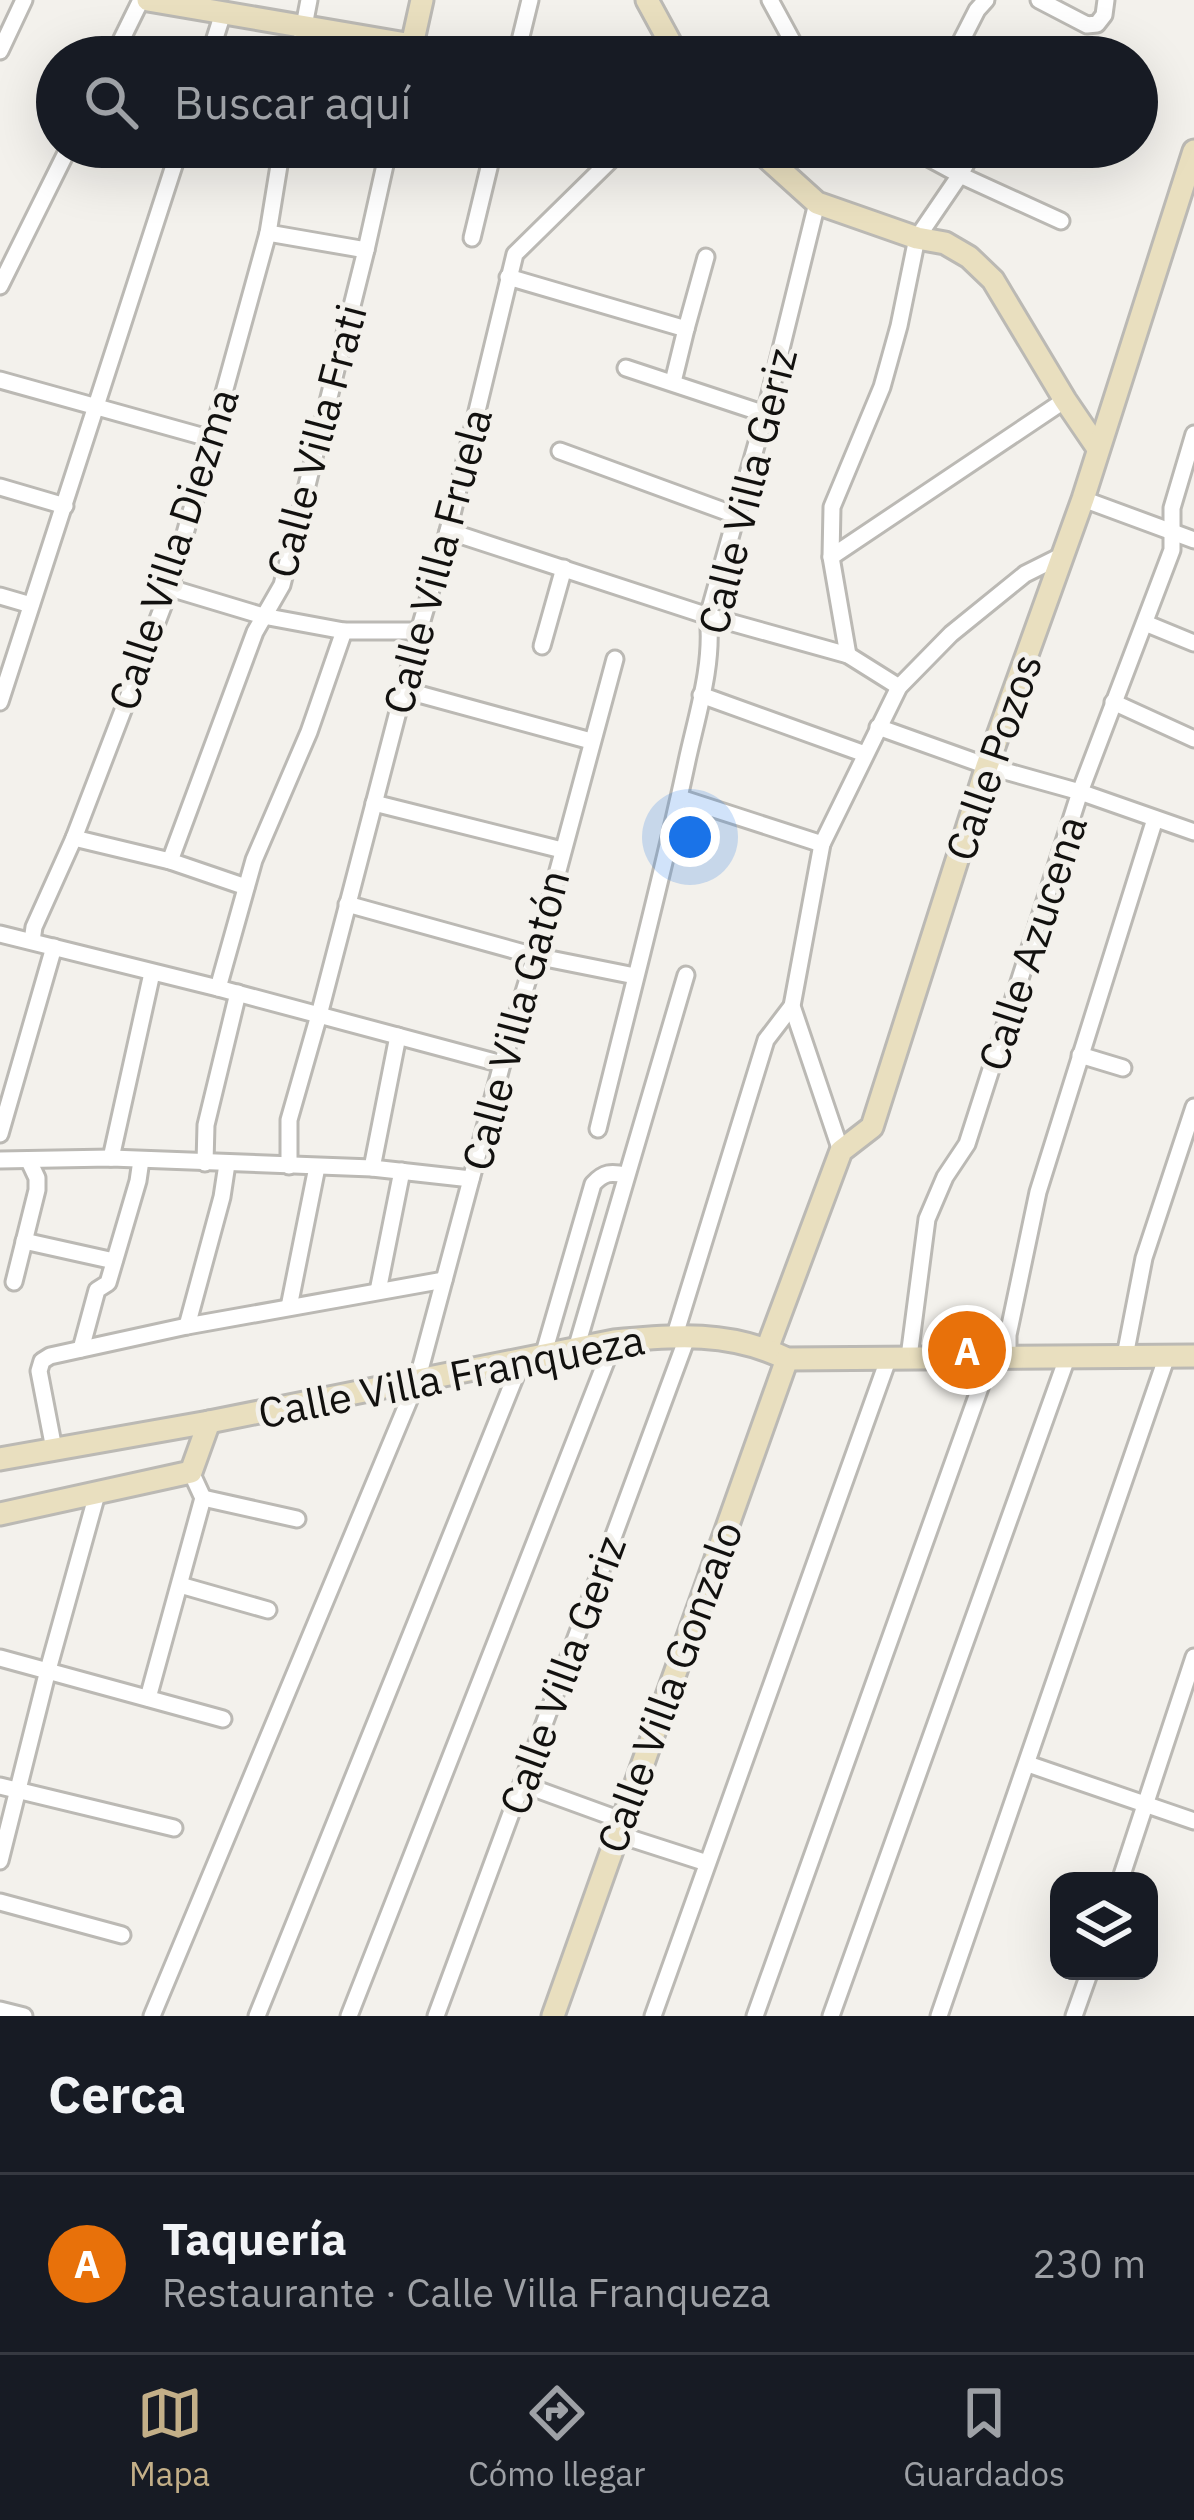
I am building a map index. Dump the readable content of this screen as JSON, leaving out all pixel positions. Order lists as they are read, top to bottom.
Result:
{
  "streets": {
    "street": [
      "Calle Villa Frati",
      "Calle Villa Geriz",
      "Calle Villa Diezma",
      "Calle Villa Fruela",
      "Calle Pozos",
      "Calle Azucena",
      "Calle Villa Gatón",
      "Calle Villa Franqueza",
      "Calle Villa Gonzalo"
    ]
  },
  "crossings": [
    ["Calle Villa Geriz", "Calle Villa Franqueza"],
    ["Calle Pozos", "Calle Villa Franqueza"],
    ["Calle Pozos", "Calle Villa Gonzalo"],
    ["Calle Azucena", "Calle Villa Franqueza"],
    ["Calle Villa Gatón", "Calle Villa Franqueza"],
    ["Calle Villa Franqueza", "Calle Villa Gonzalo"]
  ],
  "page": {
    "search": "Buscar aquí",
    "pins": "A",
    "heading": "Cerca",
    "list": [
      {
        "mark": "A",
        "name": "Taquería",
        "note": "Restaurante · Calle Villa Franqueza",
        "value": "230 m"
      }
    ],
    "nav": ["Mapa", "Cómo llegar", "Guardados"]
  }
}
